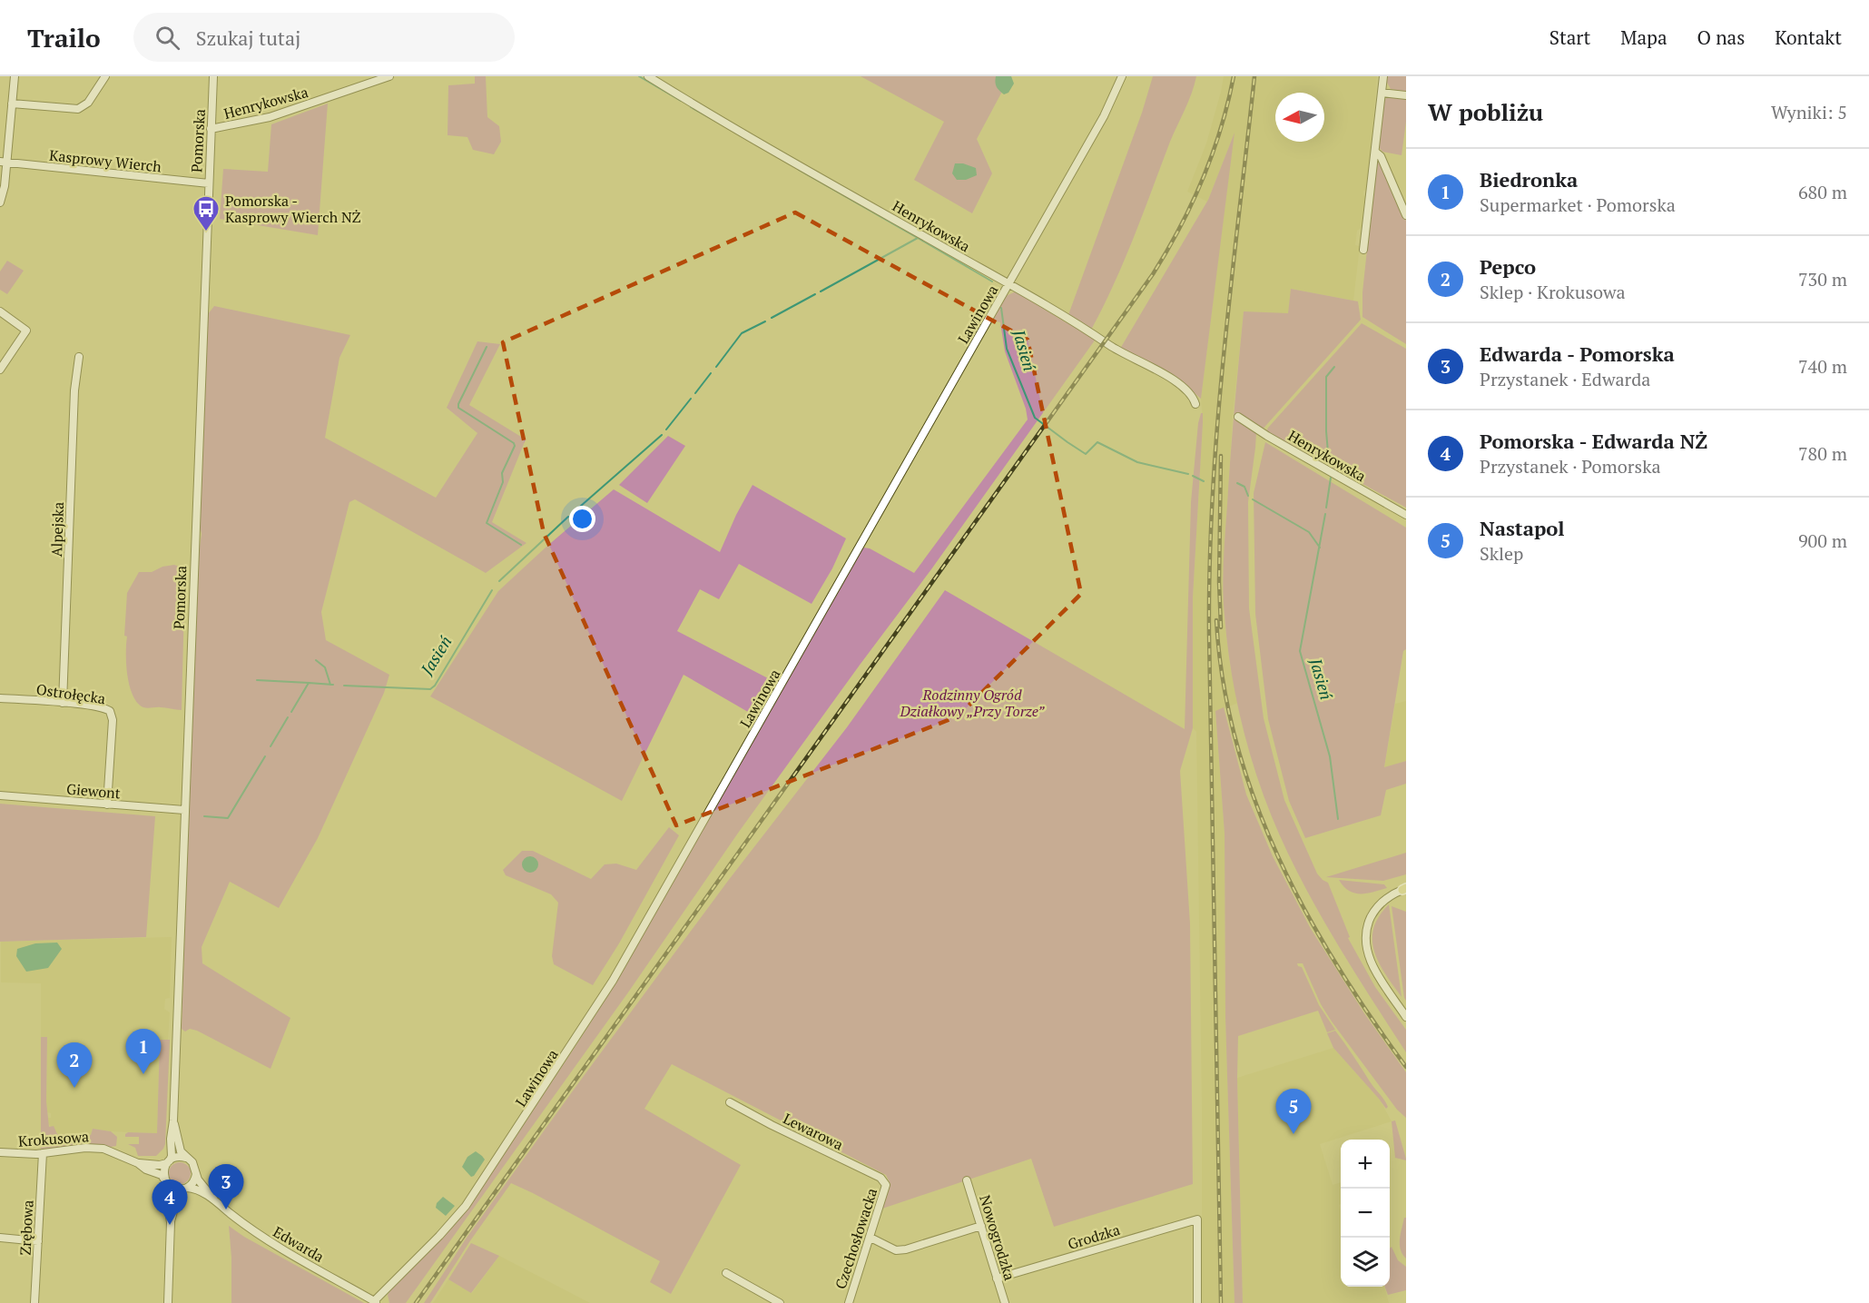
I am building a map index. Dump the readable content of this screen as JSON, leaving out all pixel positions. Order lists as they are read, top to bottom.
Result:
{
  "streets": {
    "street": [
      "Henrykowska",
      "Pomorska",
      "Kasprowy Wierch",
      "Lawinowa",
      "Alpejska",
      "Ostrołęcka",
      "Giewont",
      "Lewarowa",
      "Krokusowa",
      "Zrębowa",
      "Grodzka",
      "Nowogrodzka",
      "Czechosłowacka",
      "Edwarda"
    ]
  },
  "crossings": [
    ["Henrykowska", "Pomorska"],
    ["Henrykowska", "Lawinowa"],
    ["Pomorska", "Kasprowy Wierch"],
    ["Pomorska", "Giewont"],
    ["Pomorska", "Krokusowa"],
    ["Pomorska", "Edwarda"],
    ["Lawinowa", "Edwarda"],
    ["Alpejska", "Ostrołęcka"],
    ["Ostrołęcka", "Giewont"],
    ["Lewarowa", "Czechosłowacka"],
    ["Krokusowa", "Zrębowa"],
    ["Krokusowa", "Edwarda"],
    ["Grodzka", "Nowogrodzka"]
  ],
  "water": ["Jasień"],
  "parks": ["Rodzinny Ogród Działkowy „Przy Torze”"],
  "places": {
    "bus stop": ["Pomorska - Kasprowy Wierch NŻ"]
  },
  "north": "left",
  "page": {
    "header": "Trailo",
    "search": "Szukaj tutaj",
    "nav": [
      "Start",
      "Mapa",
      "O nas",
      "Kontakt"
    ],
    "heading": ["W pobliżu", "Wyniki: 5"],
    "list": [
      {
        "mark": "1",
        "name": "Biedronka",
        "note": "Supermarket · Pomorska",
        "value": "680 m"
      },
      {
        "mark": "2",
        "name": "Pepco",
        "note": "Sklep · Krokusowa",
        "value": "730 m"
      },
      {
        "mark": "3",
        "name": "Edwarda - Pomorska",
        "note": "Przystanek · Edwarda",
        "value": "740 m"
      },
      {
        "mark": "4",
        "name": "Pomorska - Edwarda NŻ",
        "note": "Przystanek · Pomorska",
        "value": "780 m"
      },
      {
        "mark": "5",
        "name": "Nastapol",
        "note": "Sklep",
        "value": "900 m"
      }
    ],
    "pins": [
      "1",
      "2",
      "5",
      "3",
      "4"
    ],
    "map_buttons": ["+", "−"]
  }
}
